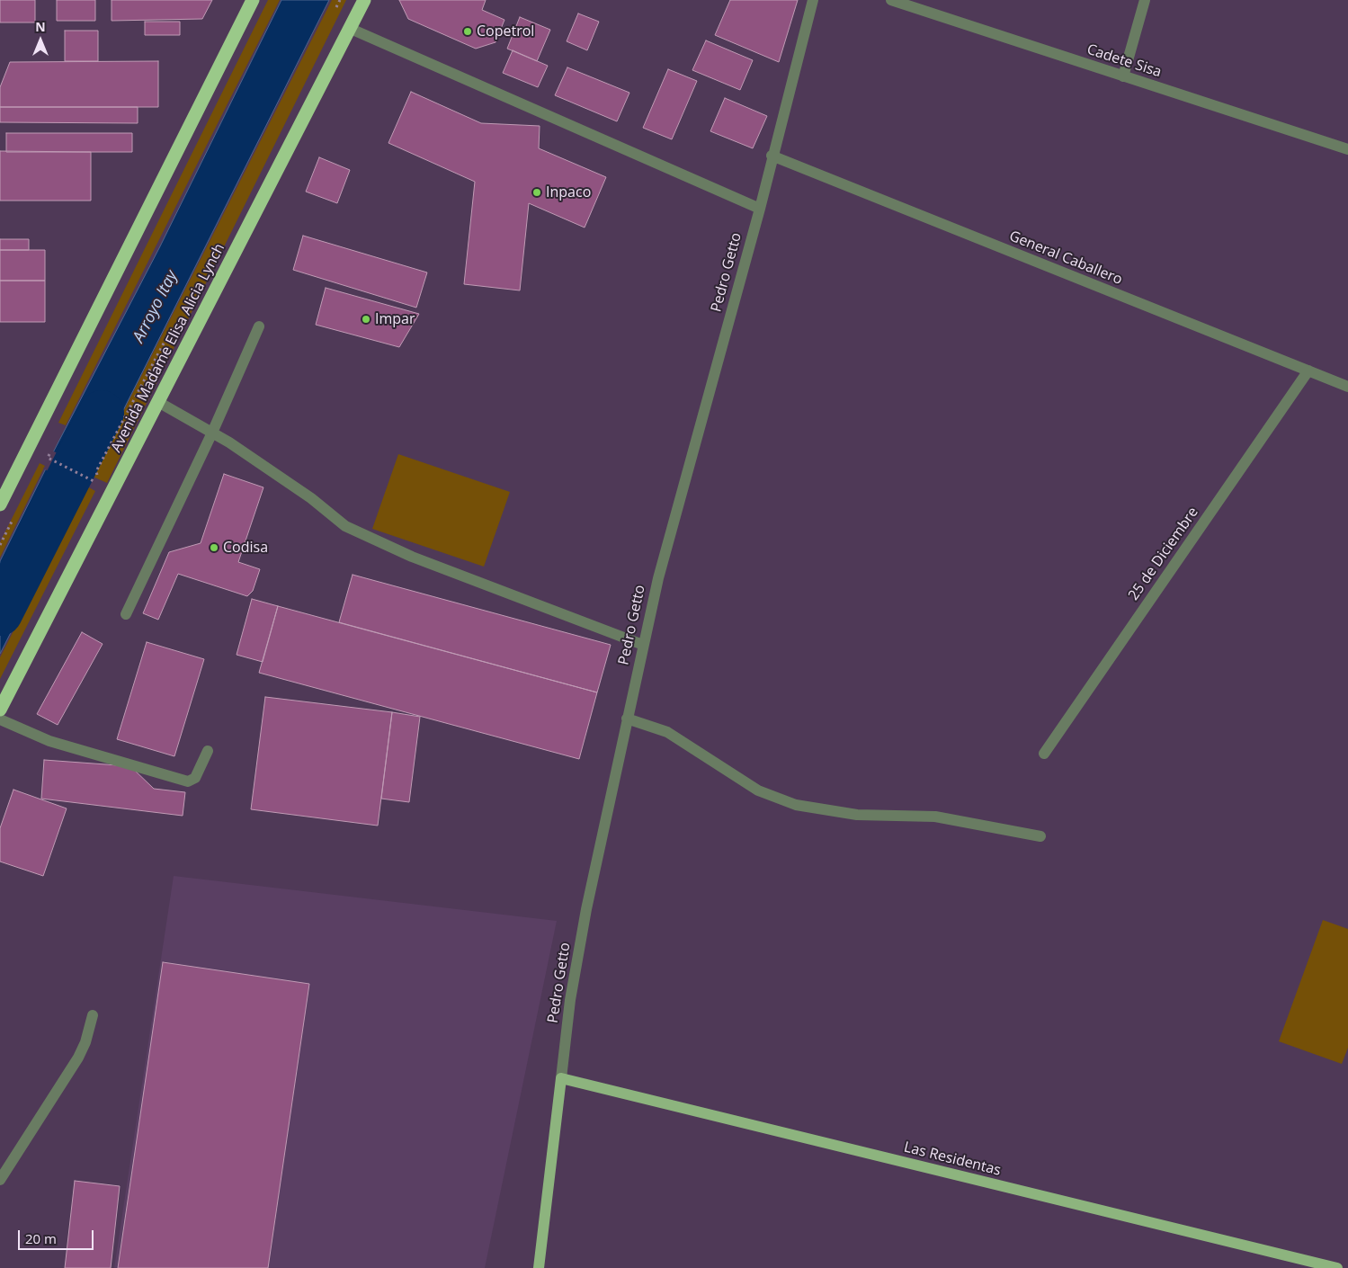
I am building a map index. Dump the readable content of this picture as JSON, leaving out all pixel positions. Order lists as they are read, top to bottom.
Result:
{
  "streets": {
    "highway": ["Avenida Madame Elisa Alicia Lynch"],
    "main road": ["Pedro Getto", "Las Residentas"],
    "street": ["Cadete Sisa", "General Caballero", "25 de Diciembre"]
  },
  "crossings": [
    ["General Caballero", "Pedro Getto"],
    ["General Caballero", "25 de Diciembre"],
    ["Pedro Getto", "Las Residentas"]
  ],
  "water": ["Arroyo Itay"],
  "places": [
    "Copetrol",
    "Inpaco",
    "Impar",
    "Codisa"
  ],
  "scale_bar": "20 m",
  "north": "top"
}
